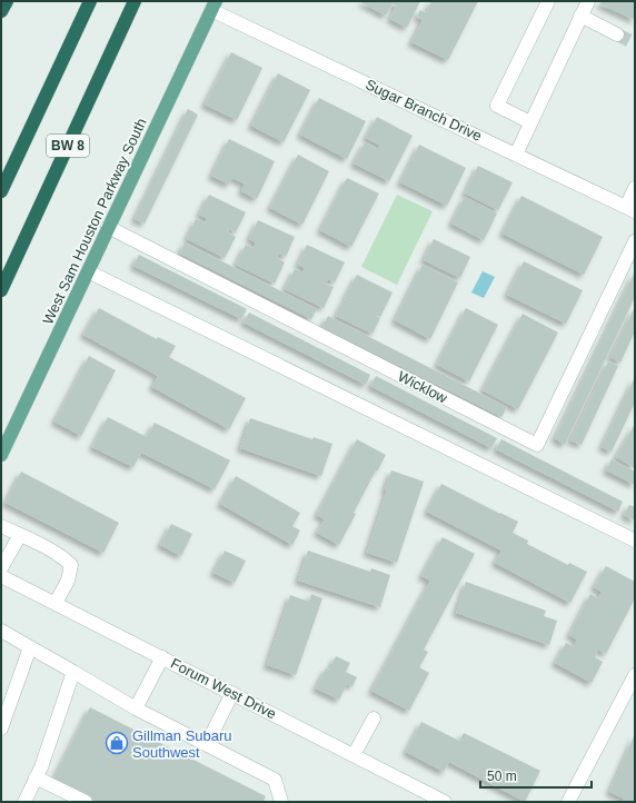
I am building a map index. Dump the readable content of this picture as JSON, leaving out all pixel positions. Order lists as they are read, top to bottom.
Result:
{
  "streets": {
    "highway": ["BW 8"],
    "main road": ["West Sam Houston Parkway South"],
    "street": ["Sugar Branch Drive", "Wicklow", "Forum West Drive"]
  },
  "crossings": [
    ["Sugar Branch Drive", "West Sam Houston Parkway South"],
    ["West Sam Houston Parkway South", "Wicklow"]
  ],
  "places": {
    "shop": ["Gillman Subaru Southwest"]
  },
  "scale_bar": "50 m"
}
